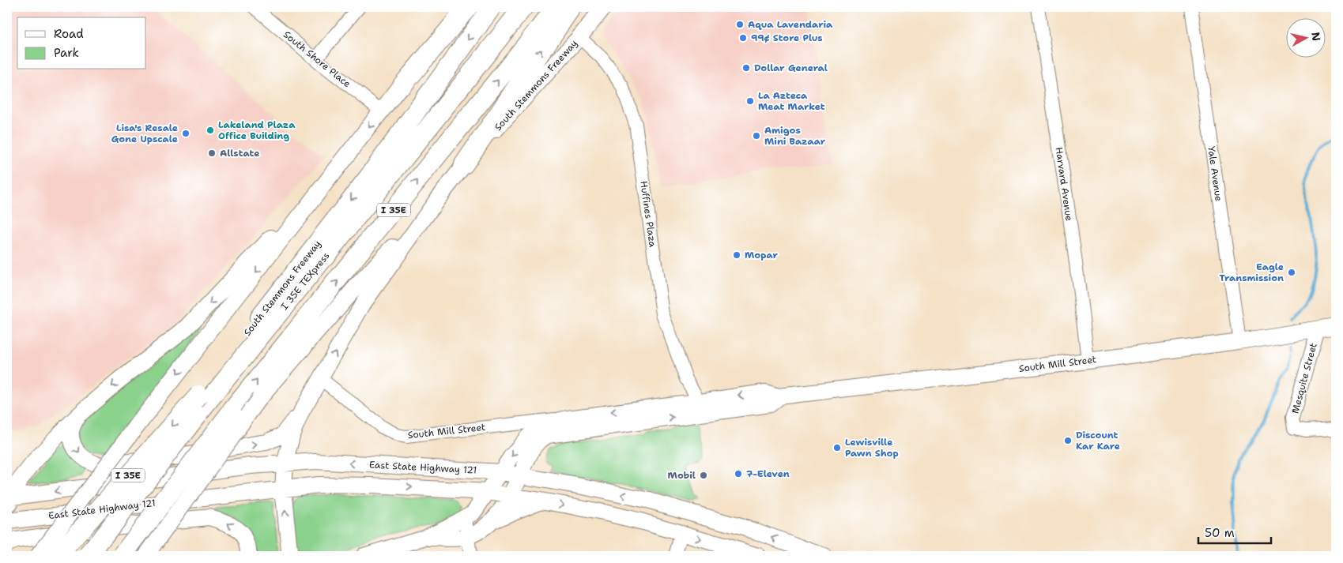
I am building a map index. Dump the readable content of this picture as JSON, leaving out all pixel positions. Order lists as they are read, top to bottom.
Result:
{
  "streets": {
    "highway": ["South Stemmons Freeway", "I 35E", "I 35E TEXpress"],
    "main road": ["South Mill Street", "East State Highway 121"],
    "street": [
      "South Shore Place",
      "Yale Avenue",
      "Harvard Avenue",
      "Huffines Plaza",
      "Mesquite Street"
    ]
  },
  "crossings": [
    ["South Stemmons Freeway", "Huffines Plaza"],
    ["South Stemmons Freeway", "I 35E TEXpress"],
    ["South Stemmons Freeway", "South Mill Street"],
    ["South Stemmons Freeway", "East State Highway 121"],
    ["Yale Avenue", "South Mill Street"],
    ["Harvard Avenue", "South Mill Street"],
    ["Huffines Plaza", "South Mill Street"],
    ["South Mill Street", "Mesquite Street"],
    ["South Mill Street", "East State Highway 121"]
  ],
  "places": [
    "Aqua Lavendaria",
    "99¢ Store Plus",
    "Dollar General",
    "La Azteca Meat Market",
    "Lakeland Plaza Office Building",
    "Lisa's Resale Gone Upscale",
    "Amigos Mini Bazaar",
    "Allstate",
    "Mopar",
    "Eagle Transmission",
    "Discount Kar Kare",
    "Lewisville Pawn Shop",
    "7-Eleven",
    "Mobil"
  ],
  "legend": ["Road", "Park"],
  "scale_bar": "50 m",
  "north": "right"
}
